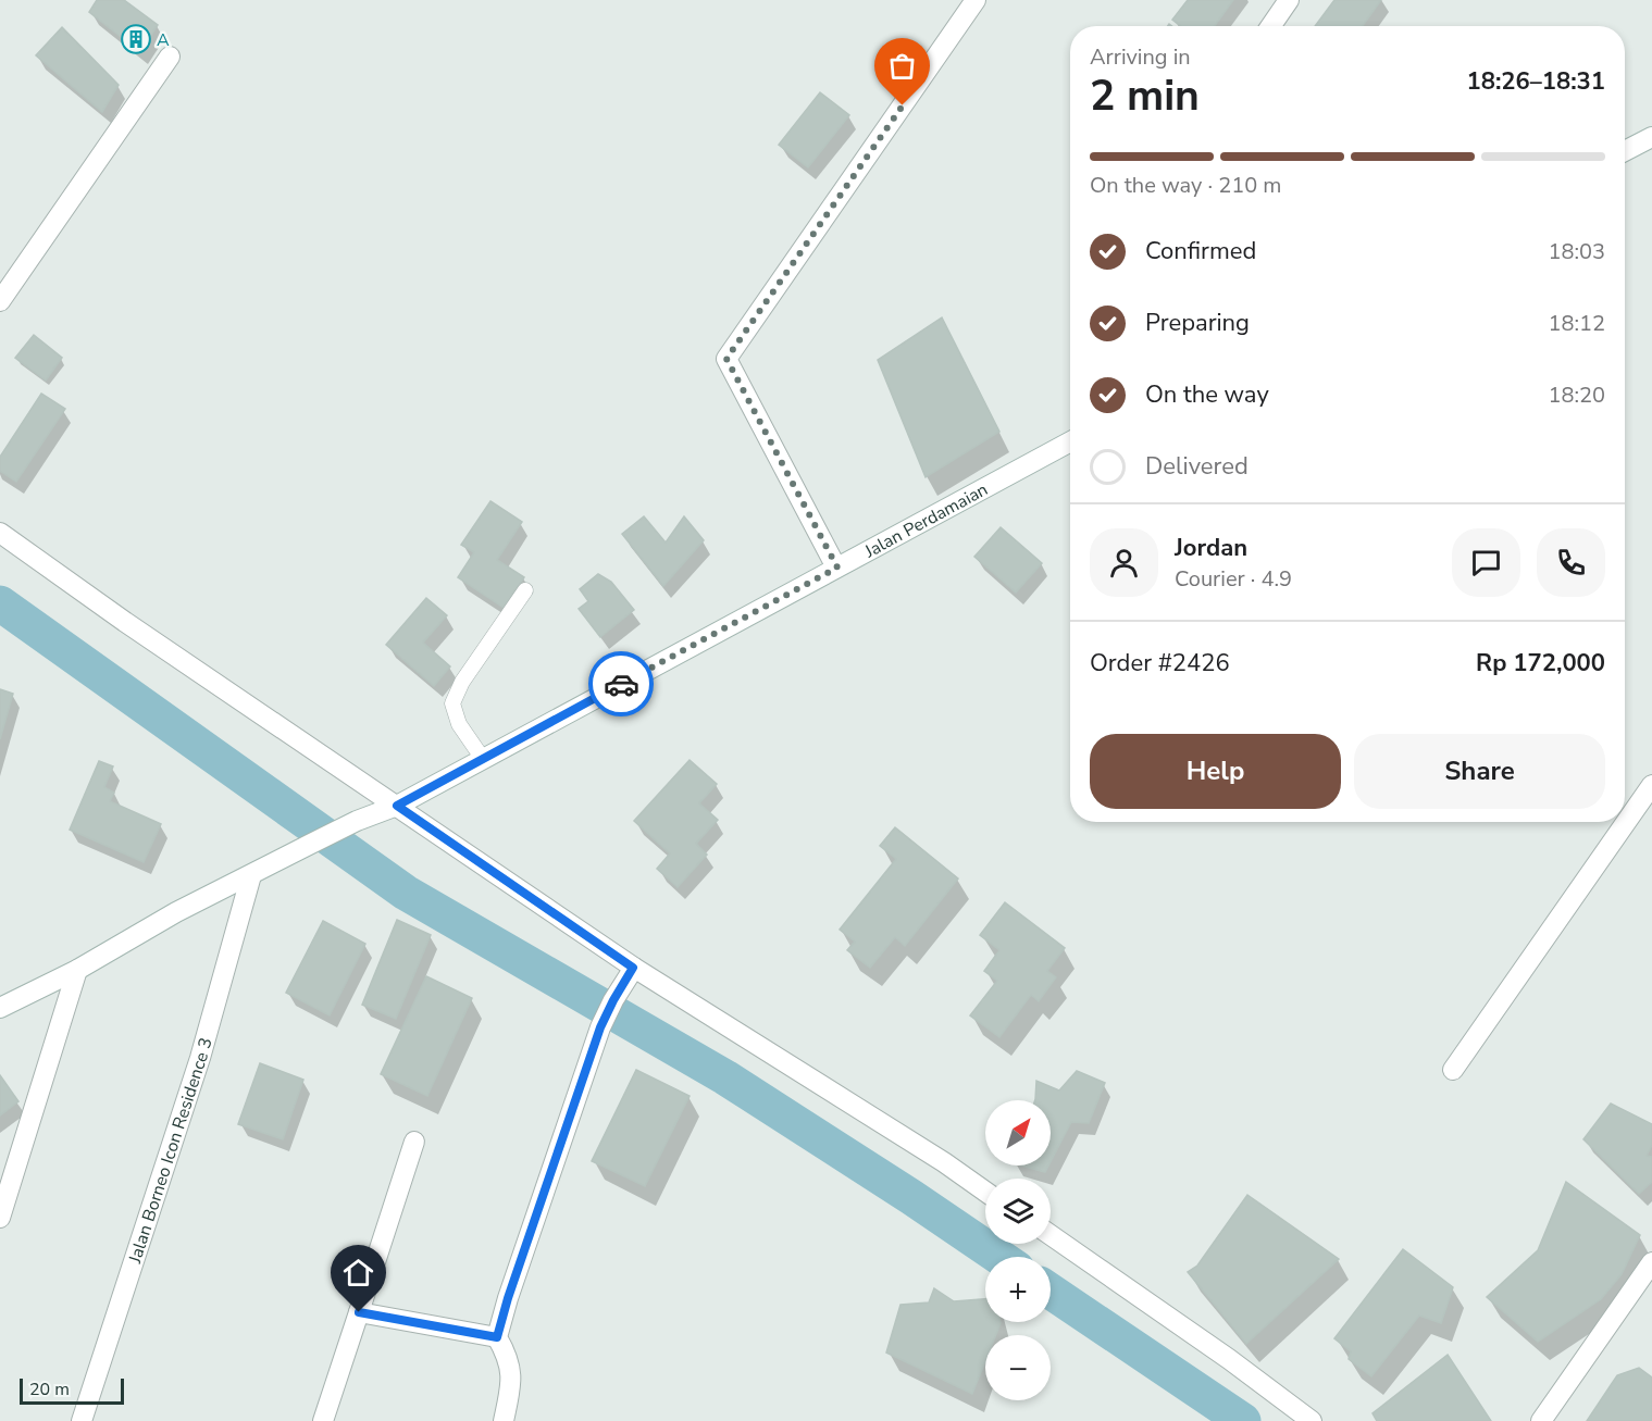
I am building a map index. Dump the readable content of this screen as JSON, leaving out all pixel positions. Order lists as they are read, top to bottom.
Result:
{
  "streets": {
    "street": ["Jalan Perdamaian", "Jalan Borneo Icon Residence 3"]
  },
  "crossings": [
    ["Jalan Perdamaian", "Jalan Borneo Icon Residence 3"]
  ],
  "places": {
    "building": ["A"]
  },
  "scale_bar": "20 m",
  "north": "top right",
  "page": {
    "heading": ["2 min", "Arriving in", "18:26–18:31"],
    "panel": [
      "Jordan",
      "Courier · 4.9",
      "Order #2426",
      "Rp 172,000"
    ],
    "bar": "On the way · 210 m",
    "list": [
      ["Confirmed", "18:03"],
      ["Preparing", "18:12"],
      ["On the way", "18:20"],
      "Delivered"
    ],
    "buttons": ["Help", "Share"],
    "map_buttons": ["+", "−"],
    "scale": "20 m"
  }
}
